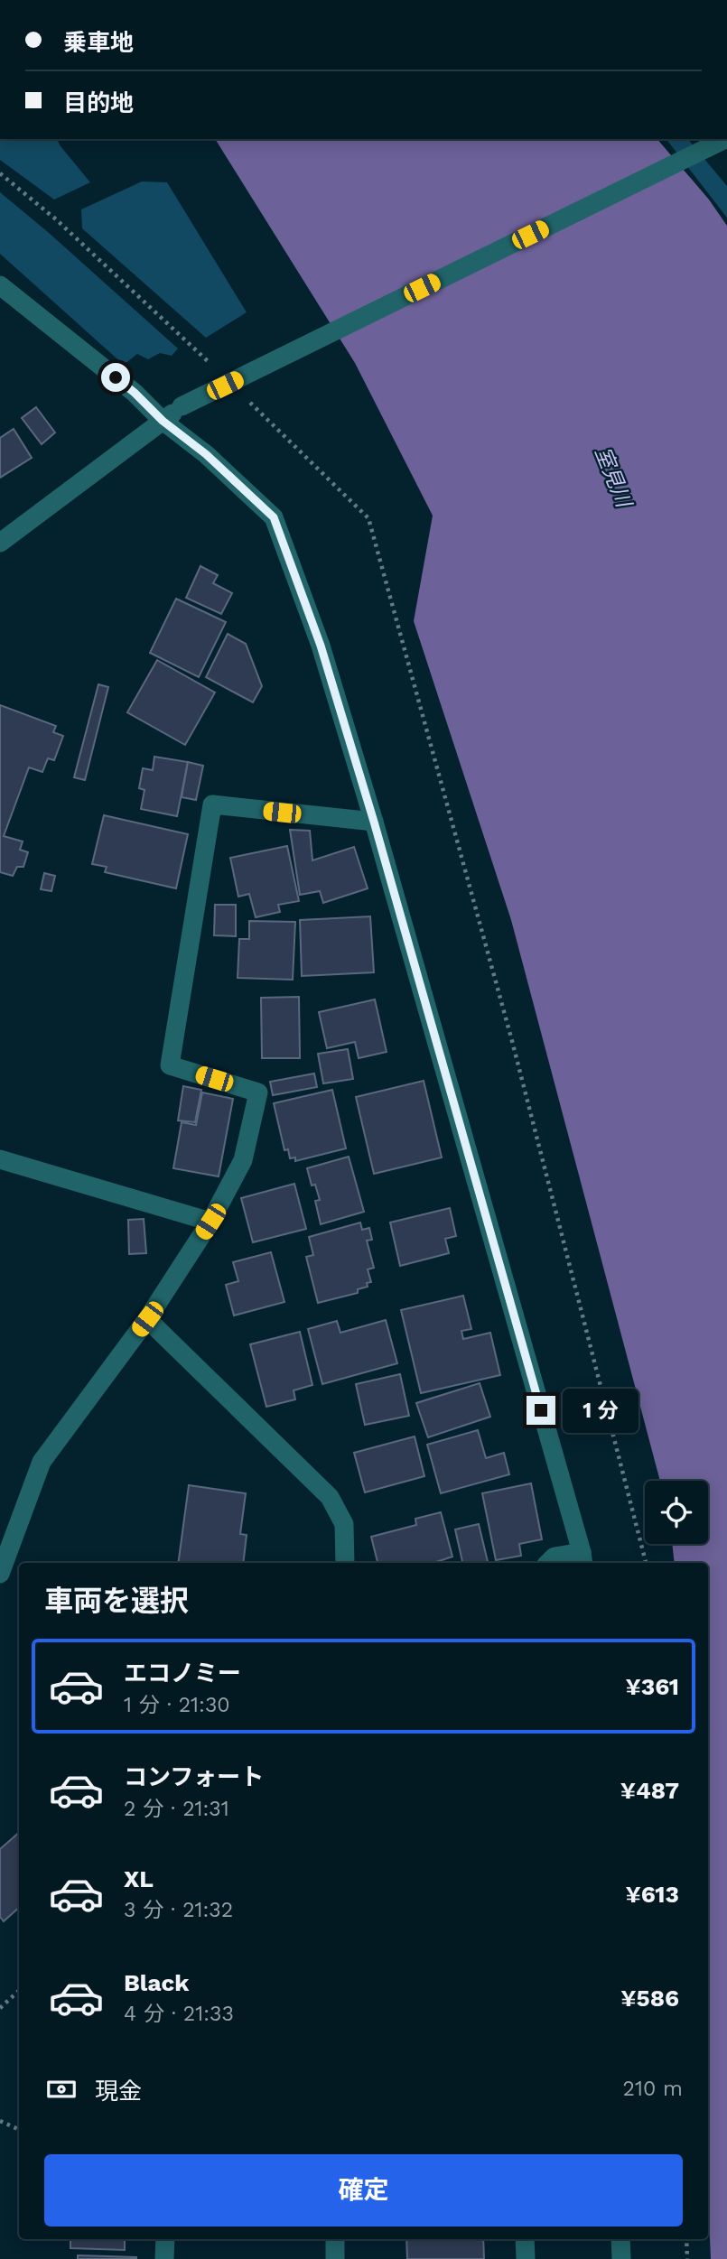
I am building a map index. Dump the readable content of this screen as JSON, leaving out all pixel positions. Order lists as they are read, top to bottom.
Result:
{
  "water": ["室見川"],
  "page": {
    "banner": ["乗車地", "目的地"],
    "bubble": "1 分",
    "heading": "車両を選択",
    "list": [
      {
        "name": "エコノミー",
        "note": "1 分 · 21:30",
        "value": "¥361"
      },
      {
        "name": "コンフォート",
        "note": "2 分 · 21:31",
        "value": "¥487"
      },
      {
        "name": "XL",
        "note": "3 分 · 21:32",
        "value": "¥613"
      },
      {
        "name": "Black",
        "note": "4 分 · 21:33",
        "value": "¥586"
      }
    ],
    "pay": ["現金", "210 m"],
    "buttons": "確定"
  }
}
